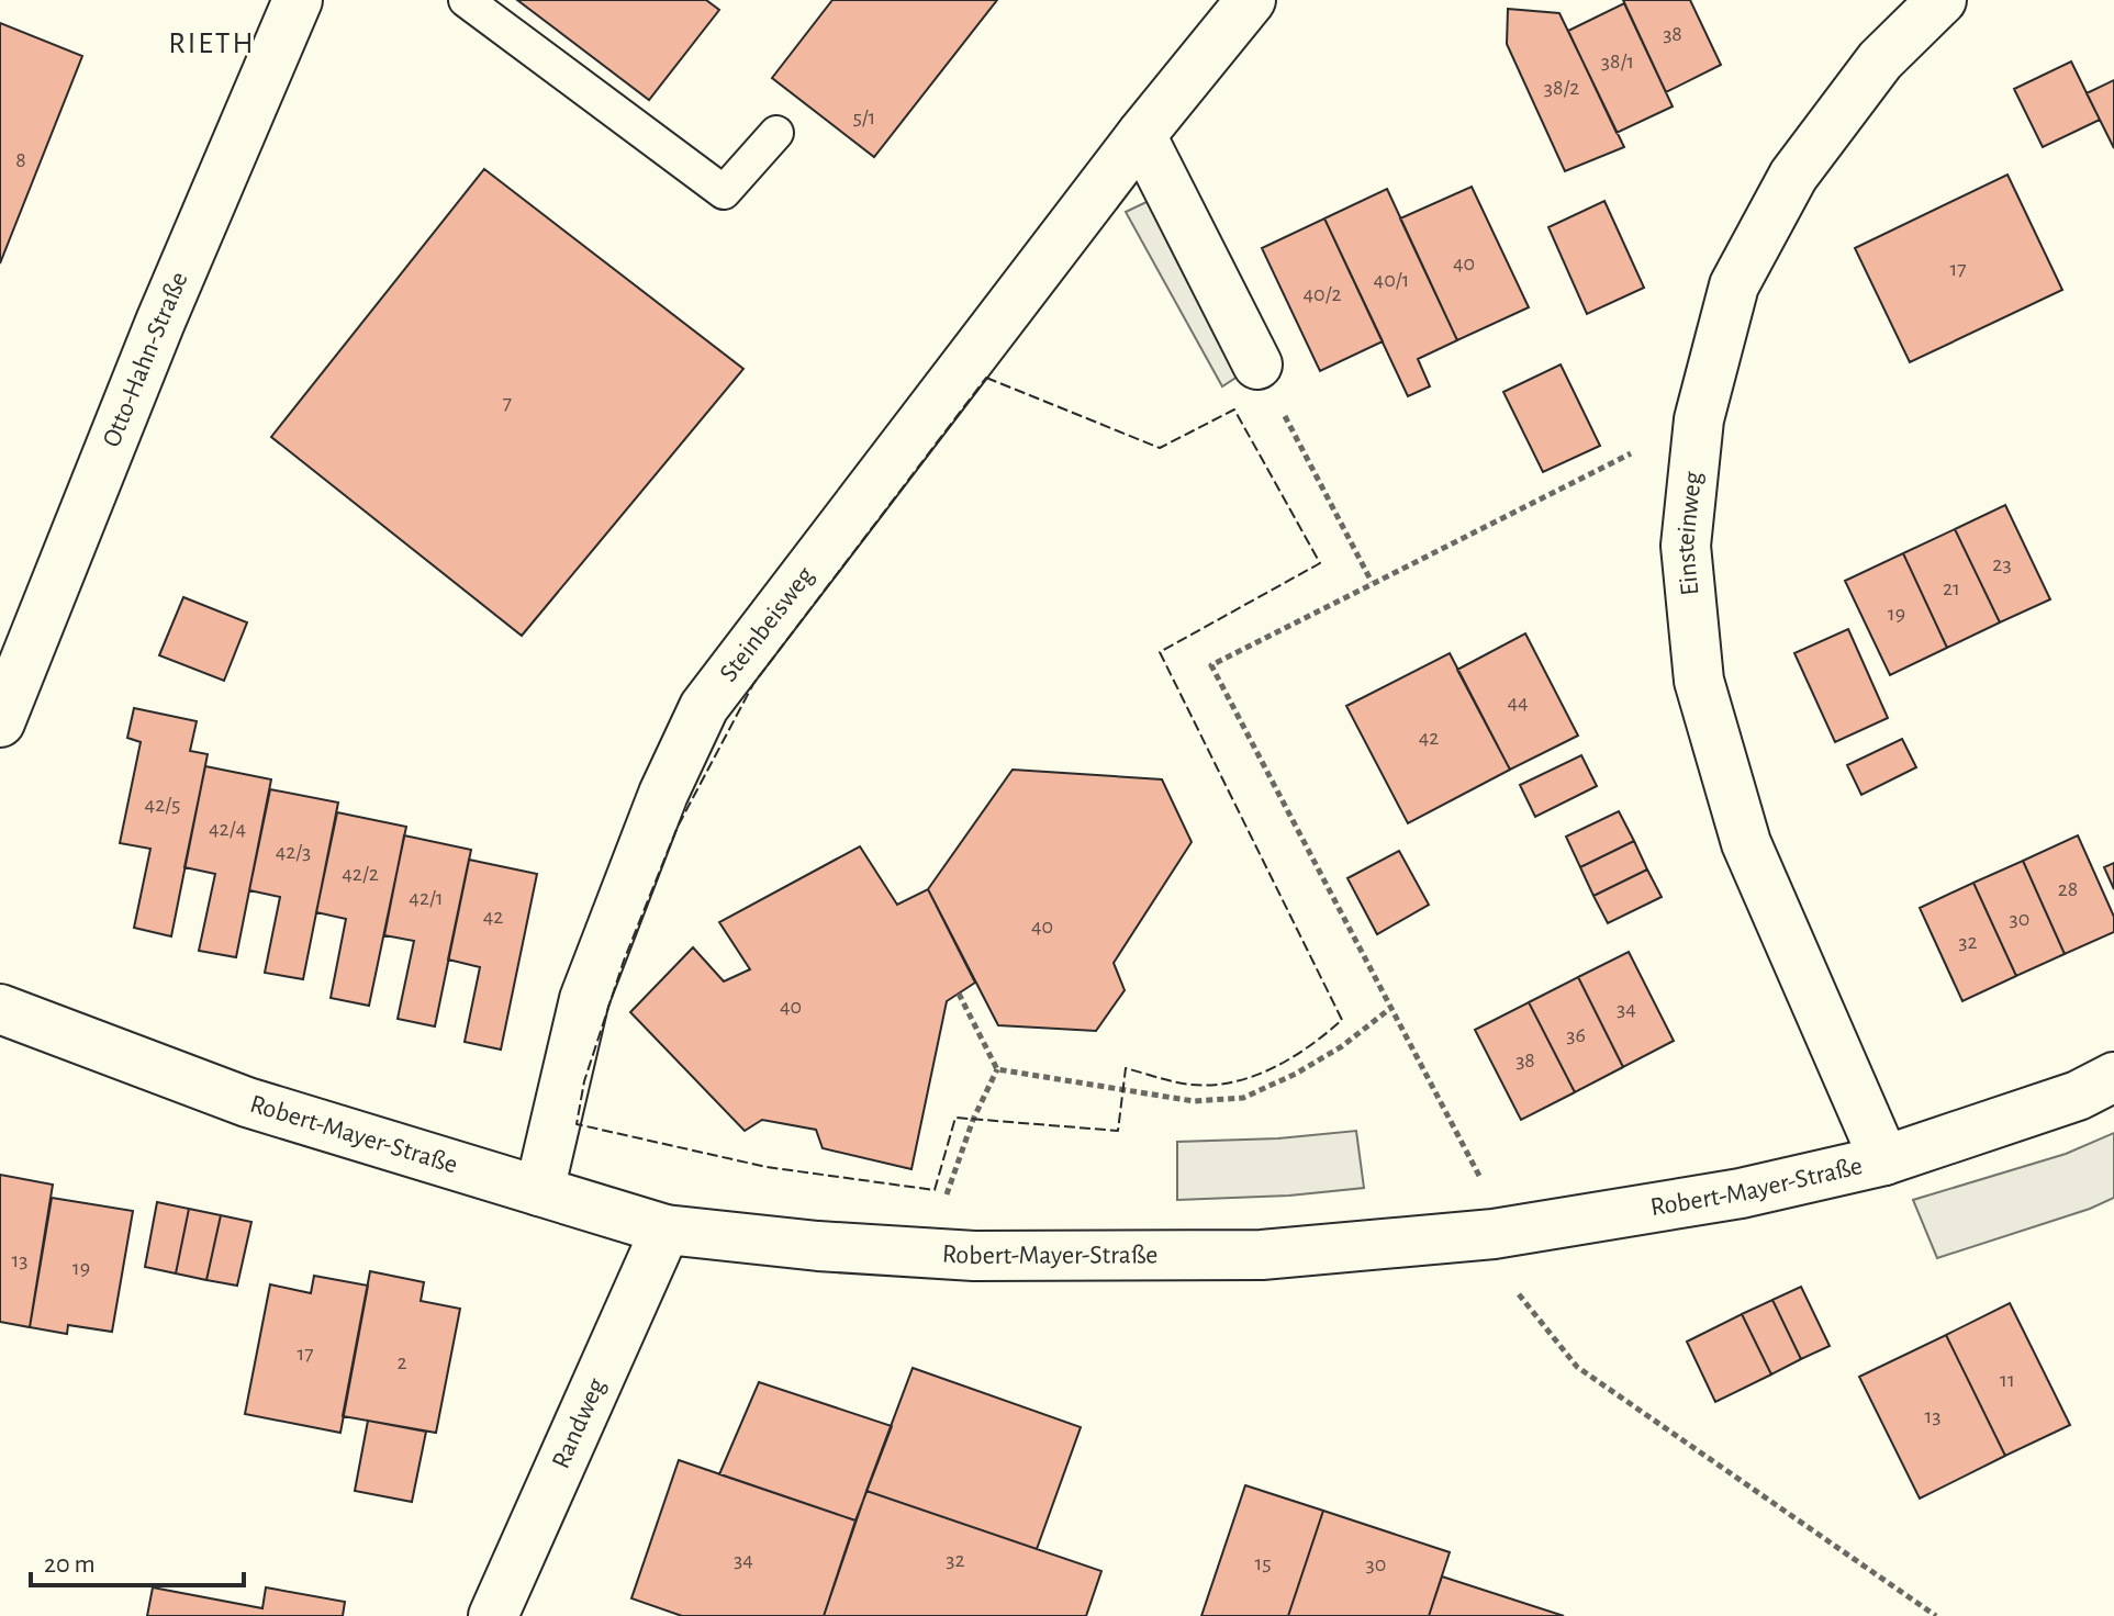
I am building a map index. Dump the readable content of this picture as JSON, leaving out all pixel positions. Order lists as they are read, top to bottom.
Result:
{
  "streets": {
    "street": [
      "Otto-Hahn-Straße",
      "Einsteinweg",
      "Steinbeisweg",
      "Robert-Mayer-Straße",
      "Randweg"
    ]
  },
  "crossings": [
    ["Einsteinweg", "Robert-Mayer-Straße"],
    ["Steinbeisweg", "Robert-Mayer-Straße"],
    ["Robert-Mayer-Straße", "Randweg"]
  ],
  "districts": ["RIETH"],
  "house_numbers": [
    "38",
    "38/1",
    "38/2",
    "5/1",
    "8",
    "40",
    "17",
    "40/1",
    "40/2",
    "7",
    "23",
    "21",
    "19",
    "44",
    "42",
    "42/5",
    "42/4",
    "42/3",
    "42/2",
    "28",
    "42/1",
    "42",
    "30",
    "40",
    "32",
    "40",
    "34",
    "36",
    "38",
    "13",
    "19",
    "17",
    "2",
    "11",
    "13",
    "34",
    "32",
    "15",
    "30"
  ],
  "scale_bar": "20 m"
}
